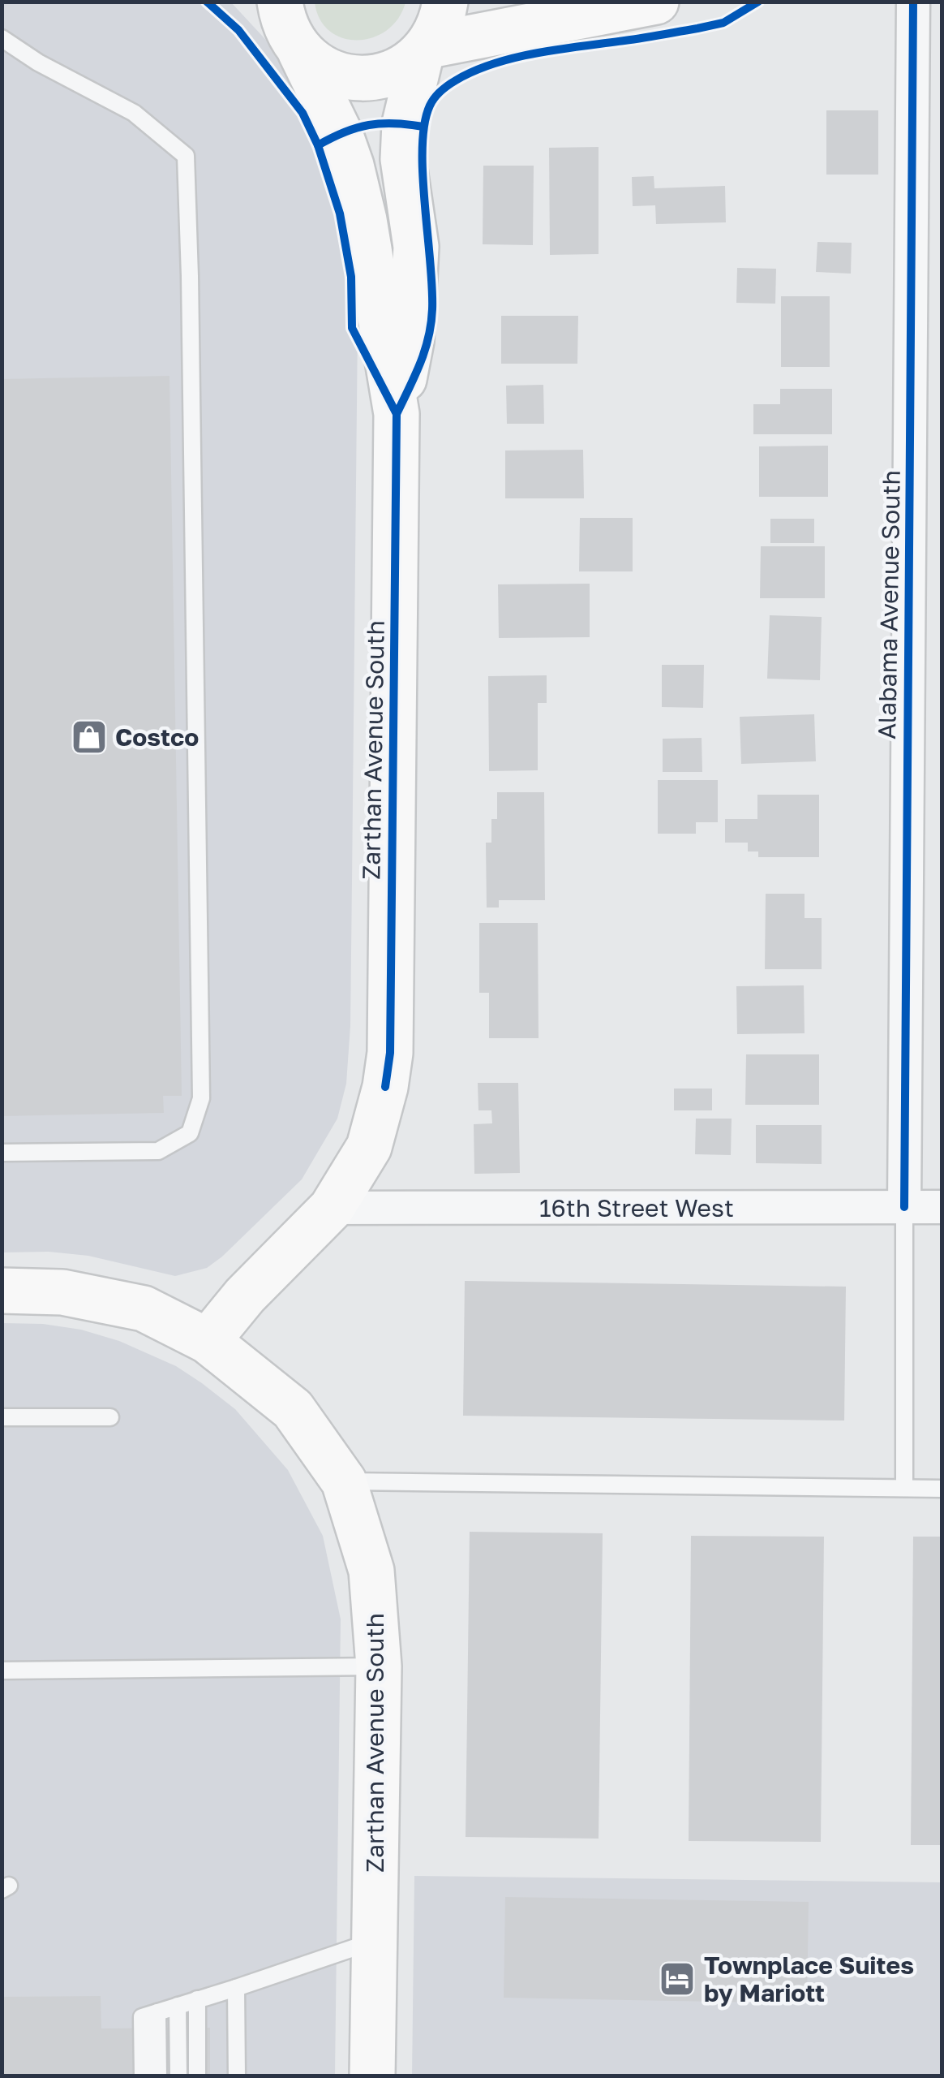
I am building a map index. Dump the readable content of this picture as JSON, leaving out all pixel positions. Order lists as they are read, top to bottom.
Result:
{
  "streets": {
    "street": ["Alabama Avenue South", "Zarthan Avenue South", "16th Street West"]
  },
  "crossings": [
    ["Alabama Avenue South", "16th Street West"],
    ["Zarthan Avenue South", "16th Street West"]
  ],
  "places": {
    "shop": ["Costco"],
    "hotel": ["Townplace Suites by Mariott"]
  }
}
